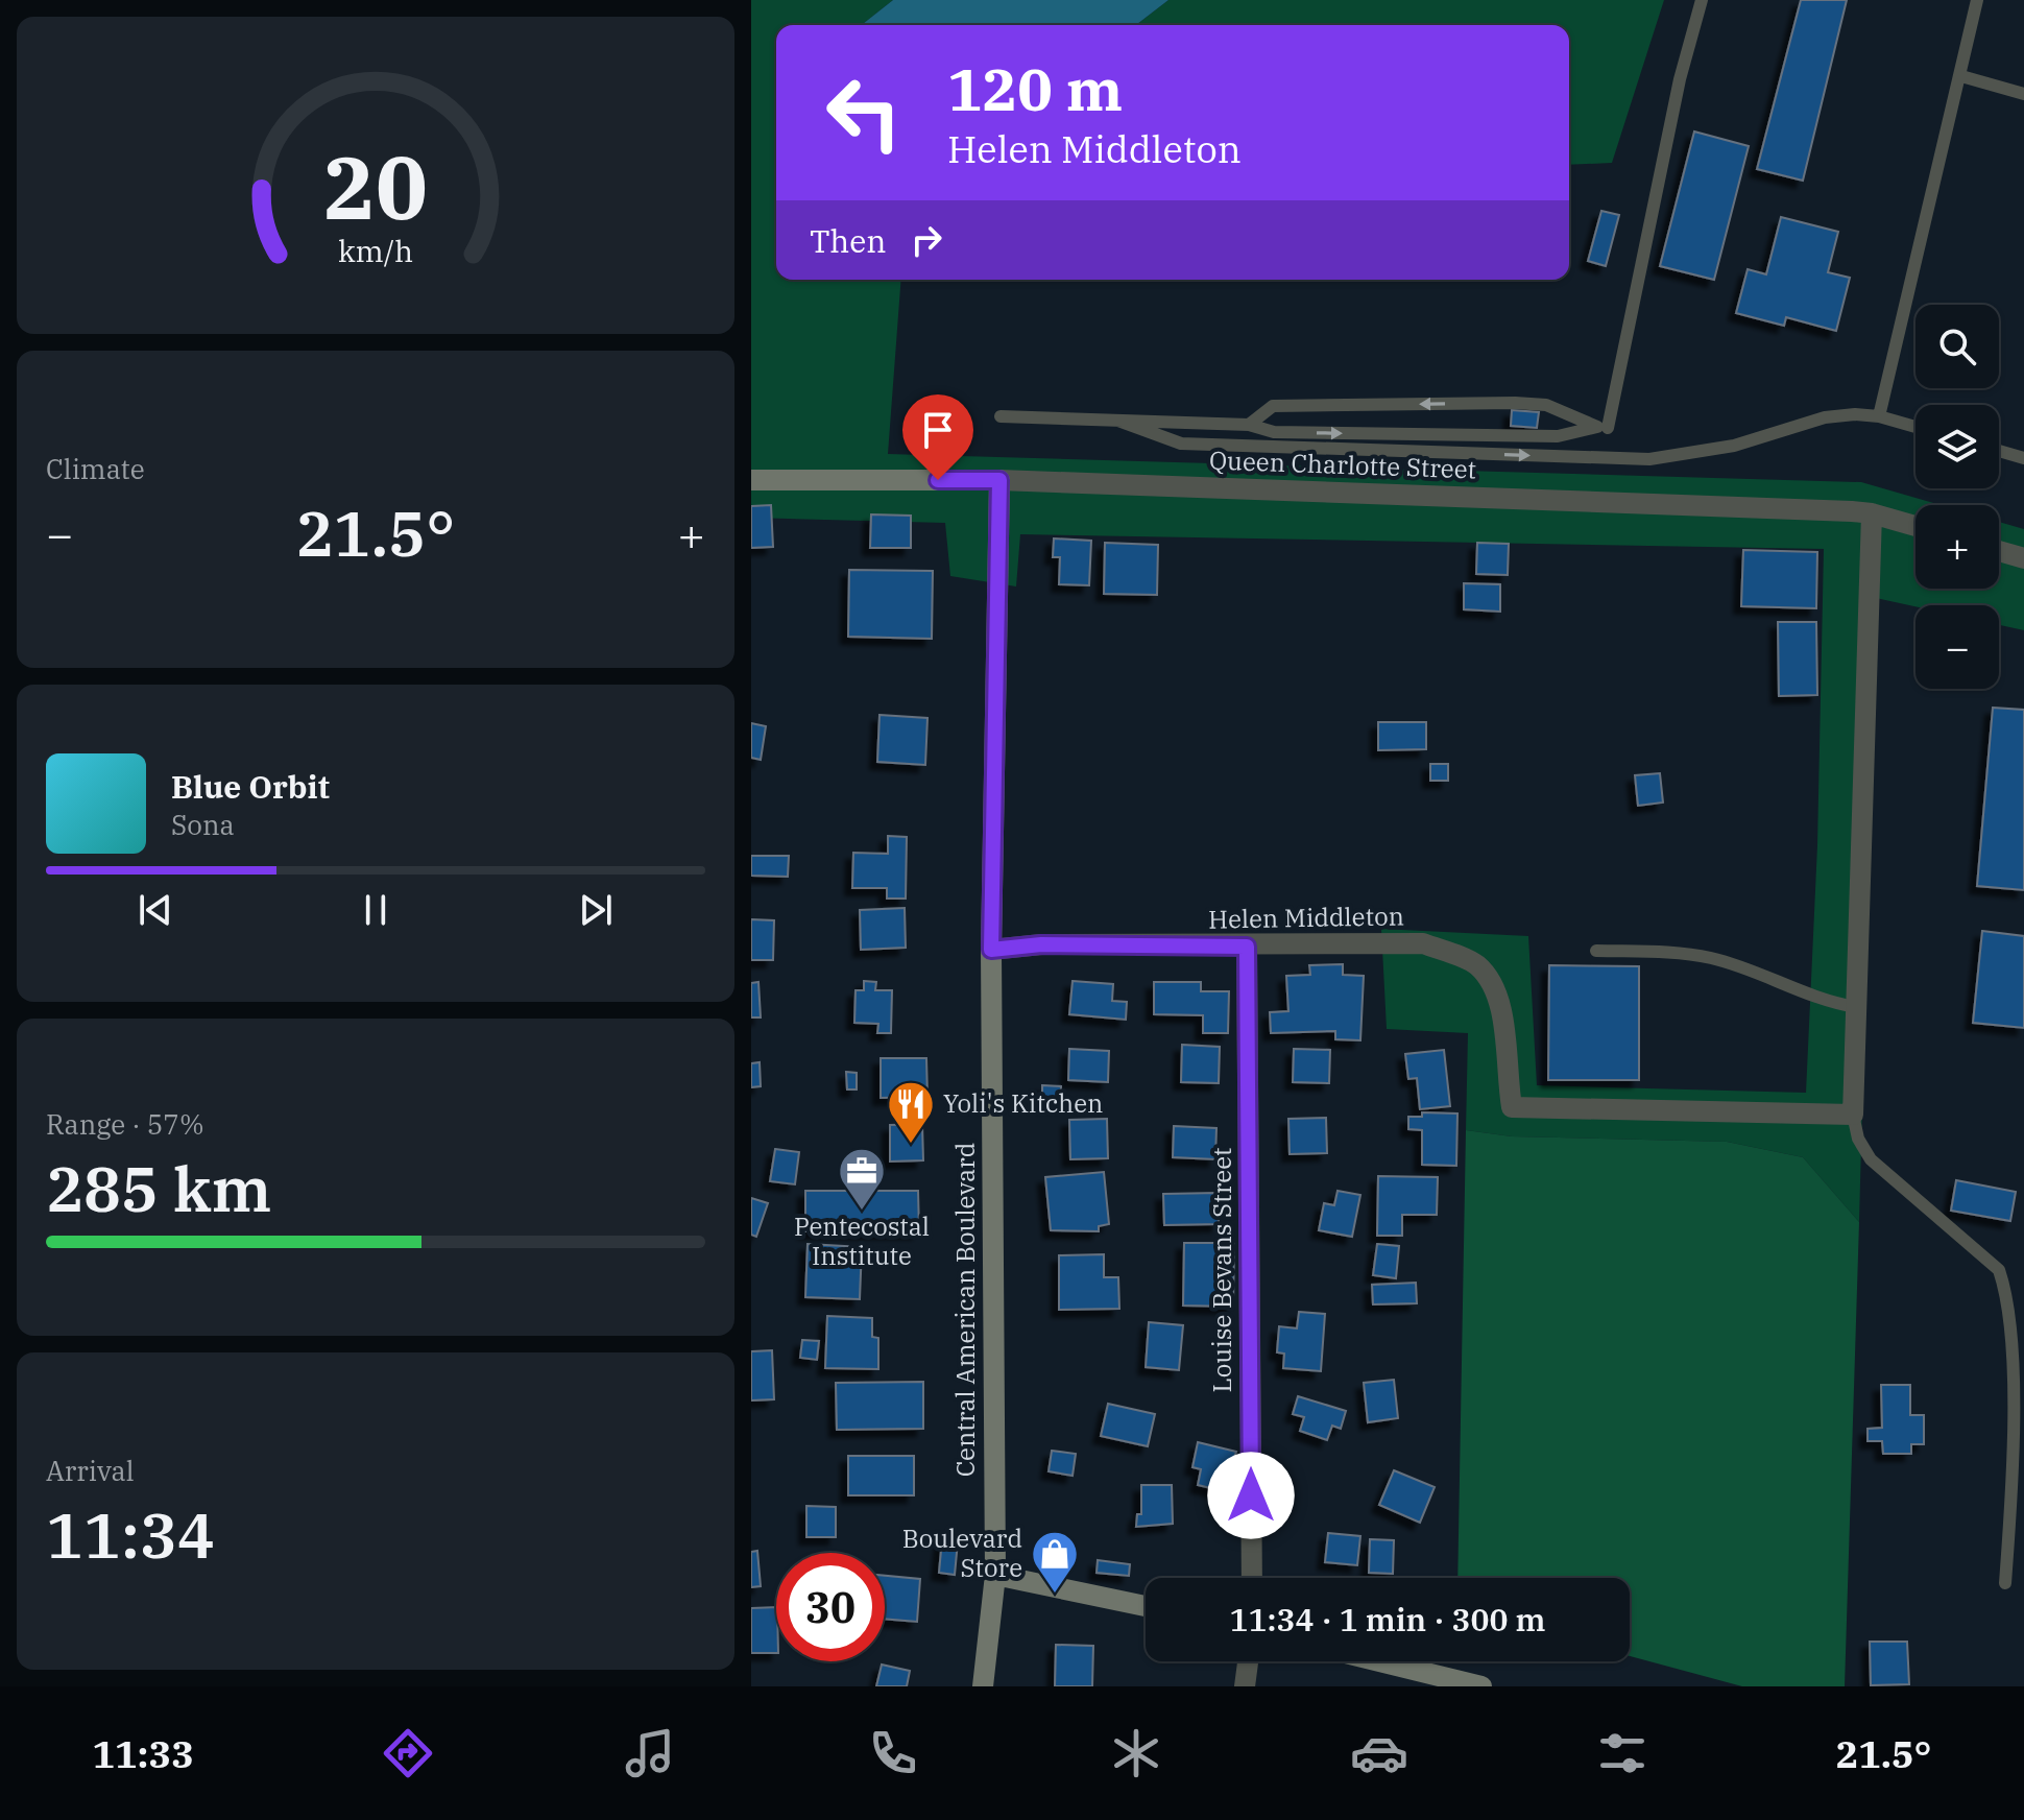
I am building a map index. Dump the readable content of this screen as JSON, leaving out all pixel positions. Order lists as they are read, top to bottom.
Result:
{
  "streets": {
    "main road": ["Queen Charlotte Street", "Central American Boulevard"],
    "street": ["Helen Middleton", "Louise Bevans Street"]
  },
  "crossings": [
    ["Queen Charlotte Street", "Central American Boulevard"],
    ["Helen Middleton", "Louise Bevans Street"],
    ["Helen Middleton", "Central American Boulevard"]
  ],
  "places": {
    "restaurant": ["Yoli's Kitchen"],
    "office": ["Pentecostal Institute"],
    "shop": ["Boulevard Store"]
  },
  "page": {
    "turn": ["120 m", "Helen Middleton"],
    "then": "Then",
    "map_buttons": ["+", "−"],
    "tile": [
      "Climate",
      ["Range · 57%", "285 km"],
      ["Arrival", "11:34"]
    ],
    "heat": ["−", "21.5°", "+"],
    "song": ["Blue Orbit", "Sona"],
    "limit": "30",
    "trip": "11:34 · 1 min · 300 m",
    "tabs": ["11:33", "21.5°"],
    "gauge": ["20", "km/h"]
  }
}
